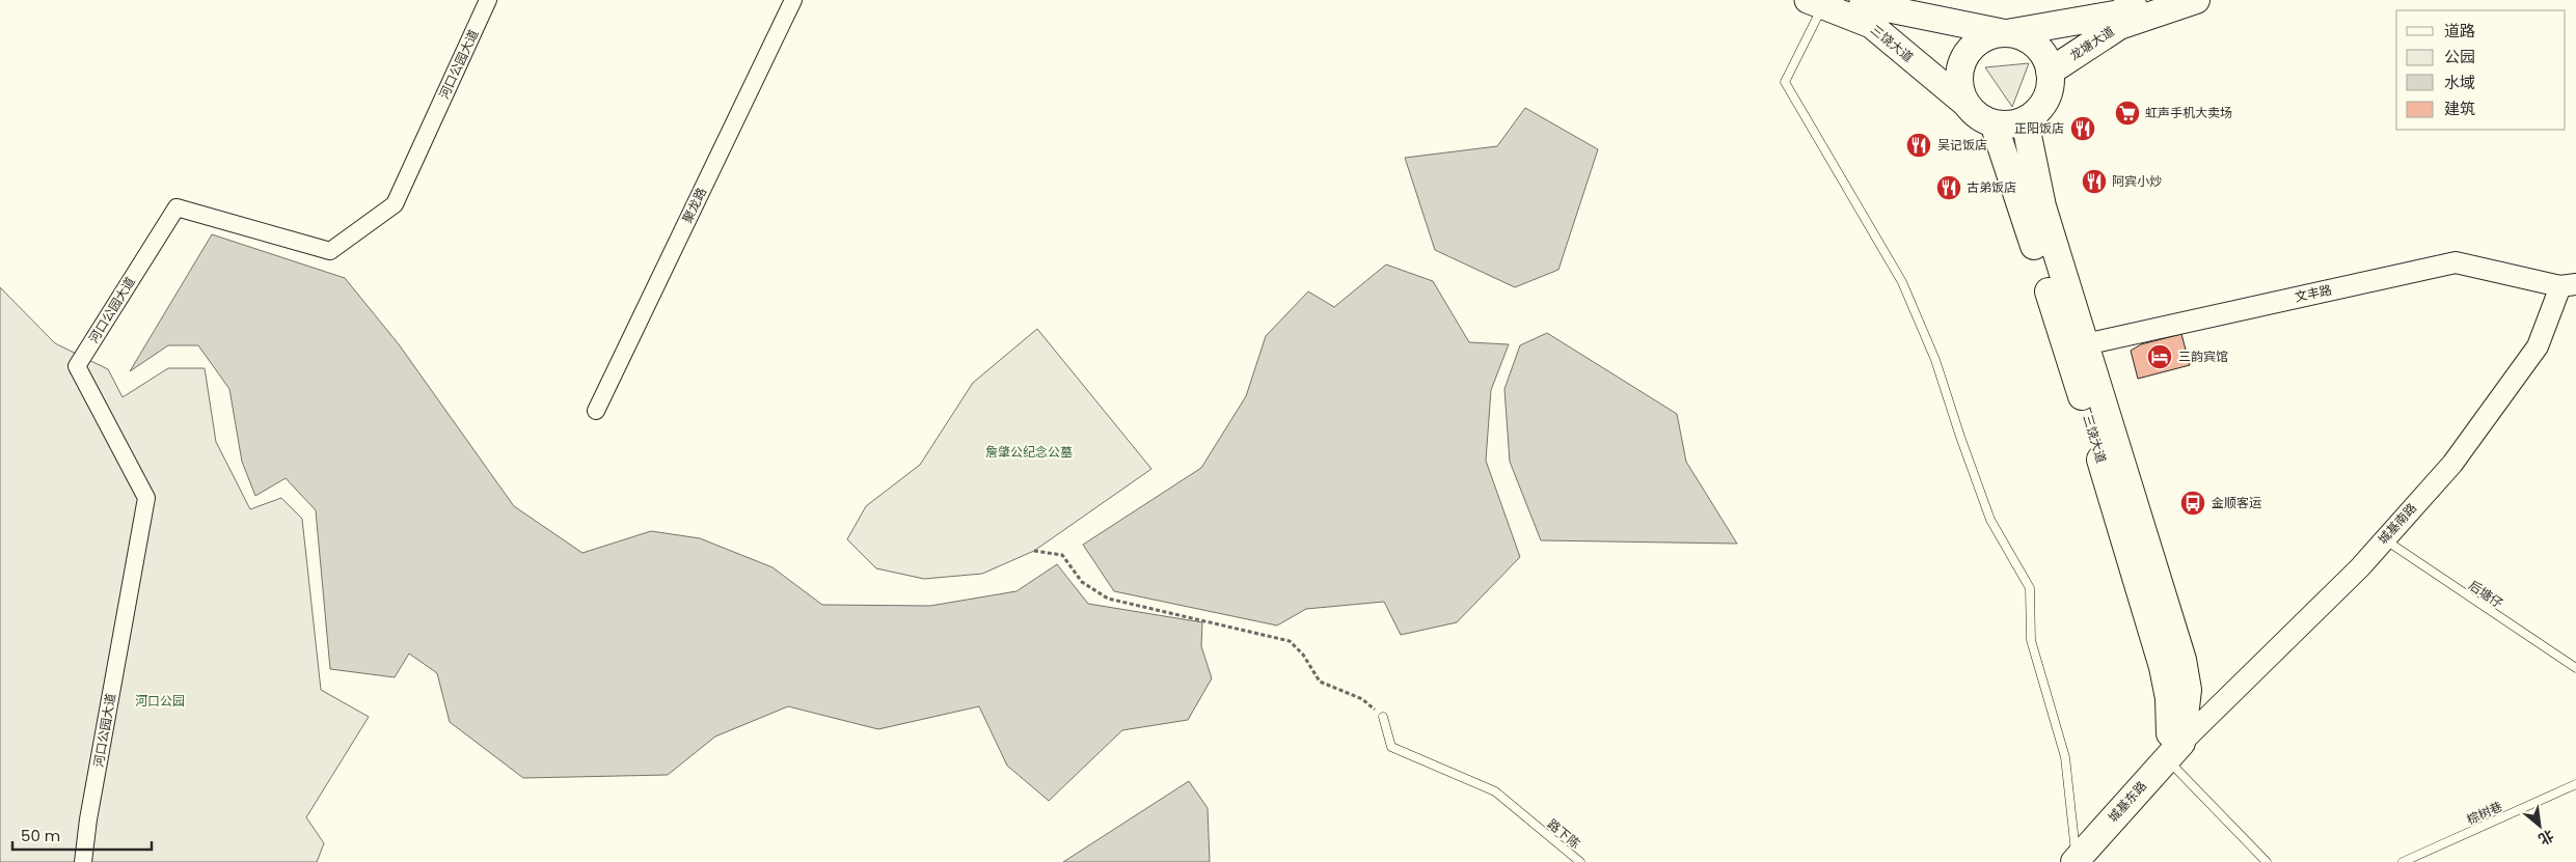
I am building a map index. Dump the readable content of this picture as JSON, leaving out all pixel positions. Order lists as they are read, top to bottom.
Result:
{
  "streets": {
    "highway": ["三饶大道", "龙塘大道", "城基东路"],
    "street": [
      "河口公园大道",
      "聚龙路",
      "文丰路",
      "城基南路"
    ],
    "lane": ["后塘仔", "棕树巷", "路下陈"]
  },
  "crossings": [
    ["三饶大道", "龙塘大道"],
    ["三饶大道", "文丰路"],
    ["三饶大道", "城基南路"],
    ["三饶大道", "城基东路"],
    ["文丰路", "城基南路"],
    ["城基南路", "后塘仔"],
    ["城基南路", "城基东路"]
  ],
  "parks": ["詹肇公纪念公墓", "河口公园"],
  "places": {
    "supermarket": ["虹声手机大卖场"],
    "restaurant": [
      "正阳饭店",
      "吴记饭店",
      "阿宾小炒",
      "古弟饭店"
    ],
    "hotel": ["三韵宾馆"],
    "bus stop": ["金顺客运"]
  },
  "legend": [
    "道路",
    "公园",
    "水域",
    "建筑"
  ],
  "scale_bar": "50 m",
  "north": "bottom right"
}
